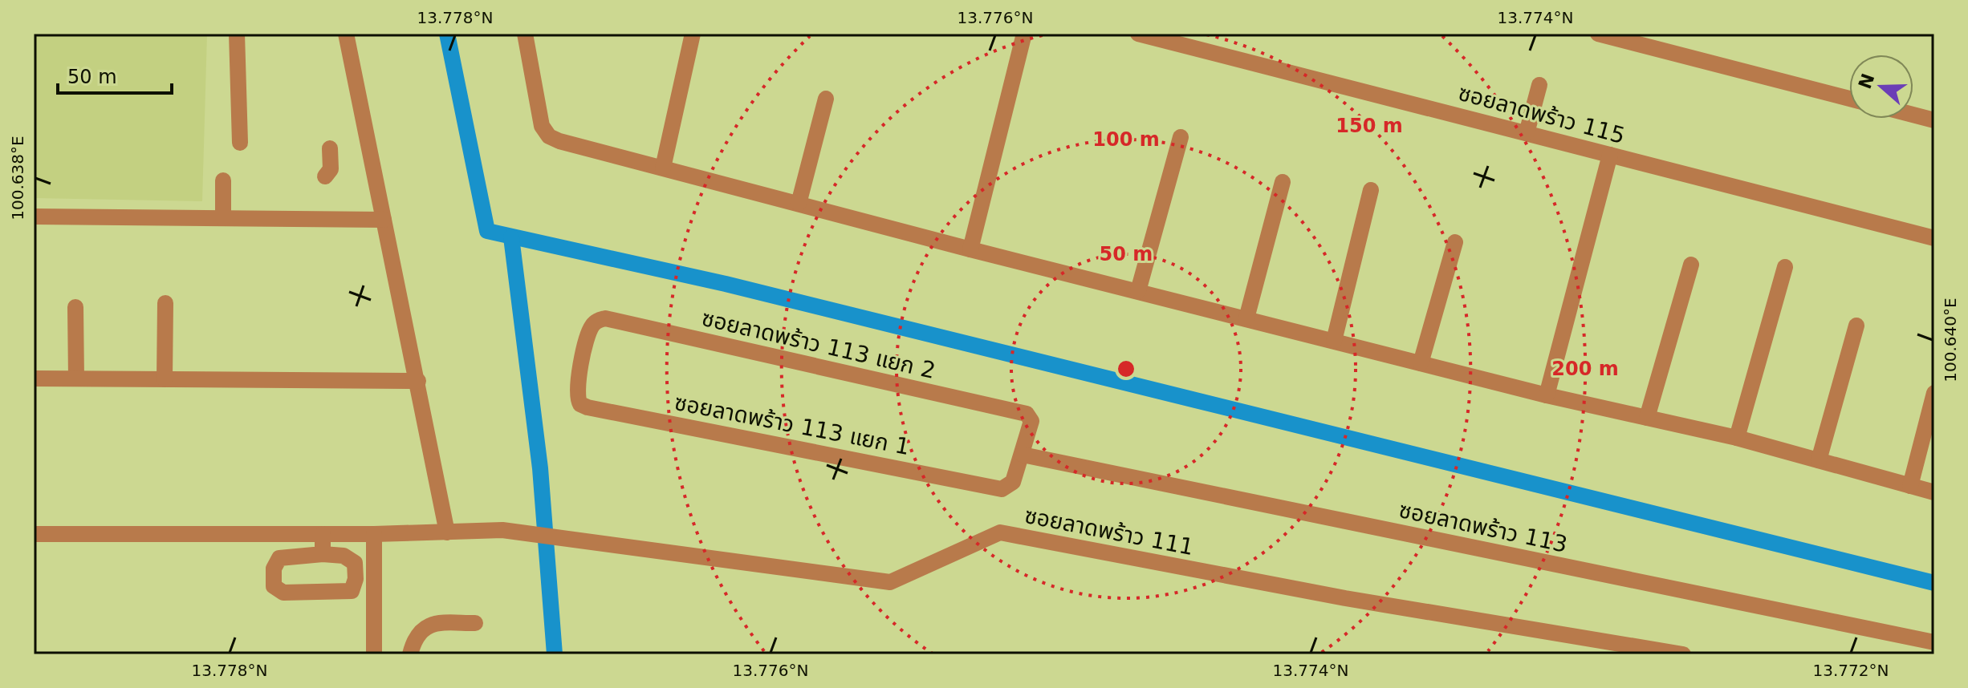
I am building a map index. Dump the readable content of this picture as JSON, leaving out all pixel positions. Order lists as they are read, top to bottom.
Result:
{
  "streets": {
    "street": [
      "ซอยลาดพร้าว 115",
      "ซอยลาดพร้าว 113 แยก 2",
      "ซอยลาดพร้าว 113 แยก 1",
      "ซอยลาดพร้าว 113",
      "ซอยลาดพร้าว 111"
    ]
  },
  "crossings": [
    ["ซอยลาดพร้าว 113 แยก 2", "ซอยลาดพร้าว 113 แยก 1"],
    ["ซอยลาดพร้าว 113 แยก 2", "ซอยลาดพร้าว 113"],
    ["ซอยลาดพร้าว 113 แยก 1", "ซอยลาดพร้าว 113"]
  ],
  "scale_bar": "50 m",
  "north": "left",
  "coordinates": [
    "13.778°N",
    "13.776°N",
    "13.774°N",
    "100.638°E",
    "100.640°E",
    "13.772°N"
  ],
  "rings": [
    "150 m",
    "100 m",
    "50 m",
    "200 m"
  ]
}
